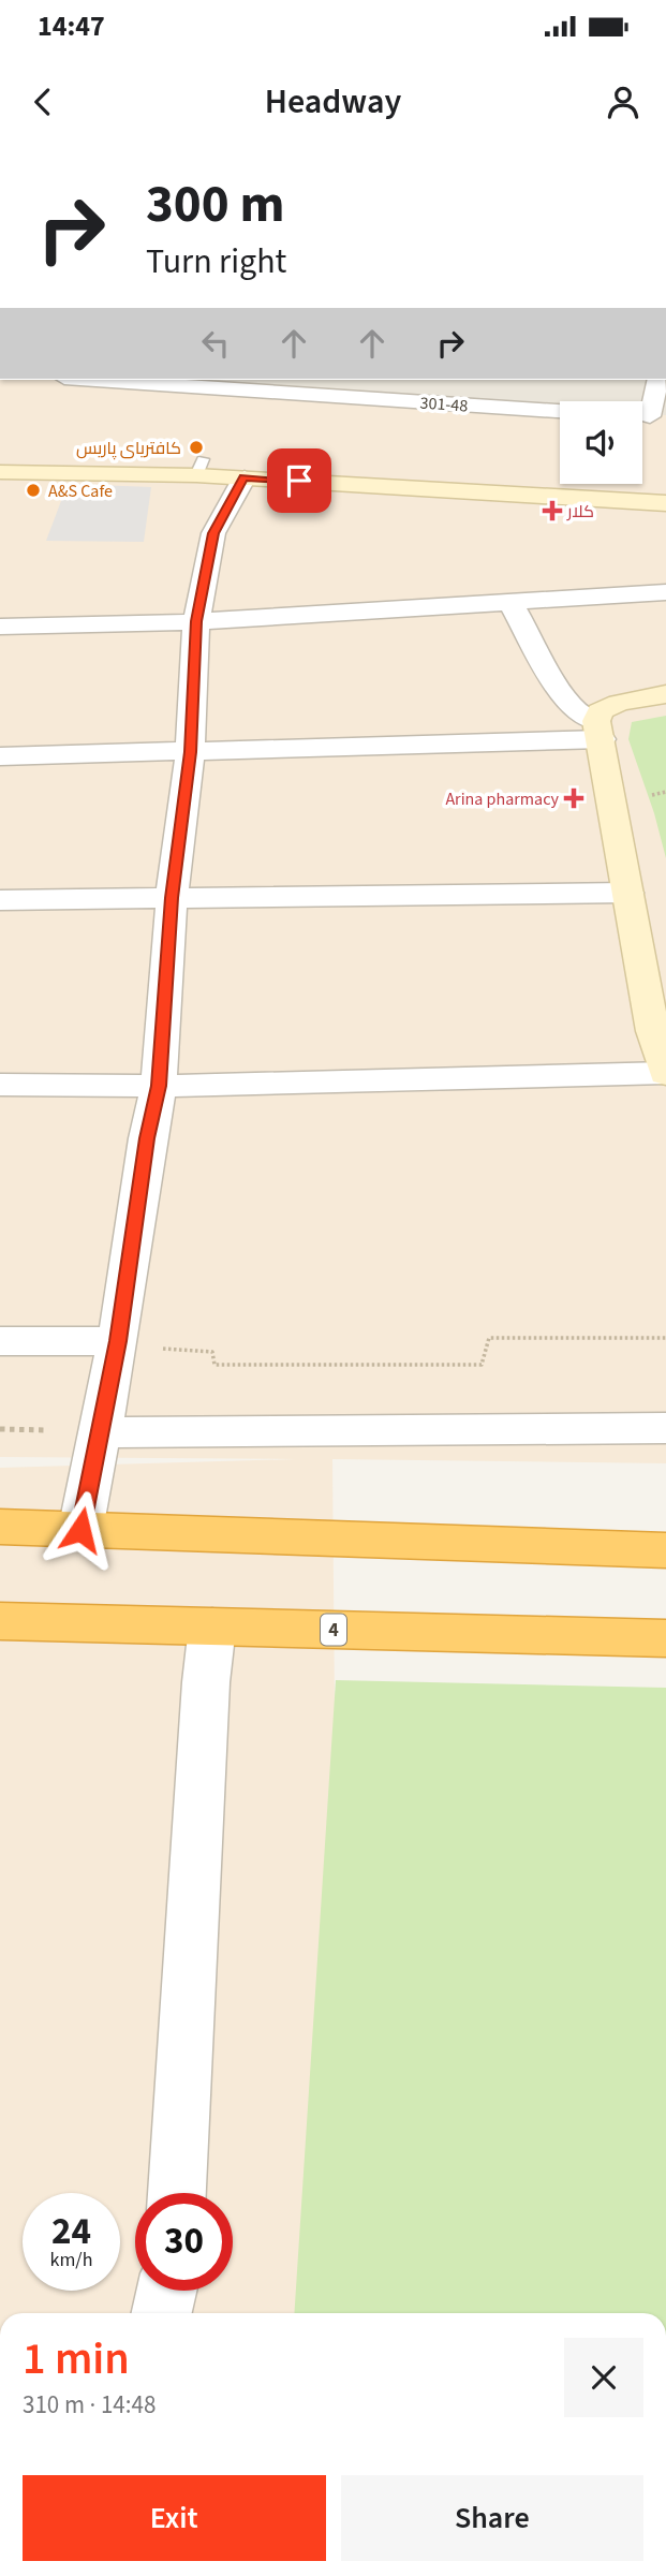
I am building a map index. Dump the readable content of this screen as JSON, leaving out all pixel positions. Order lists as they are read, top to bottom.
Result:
{
  "streets": {
    "highway": ["4"],
    "street": ["301-48"]
  },
  "places": {
    "other": ["کافتریای پاریس", "A&S Cafe"],
    "health": ["كلار", "Arina pharmacy"]
  },
  "page": {
    "status": "14:47",
    "header": "Headway",
    "turn": ["300 m", "Turn right"],
    "speed": "24 km/h",
    "limit": "30",
    "heading": ["1 min", "310 m · 14:48"],
    "buttons": ["Exit", "Share"]
  }
}
